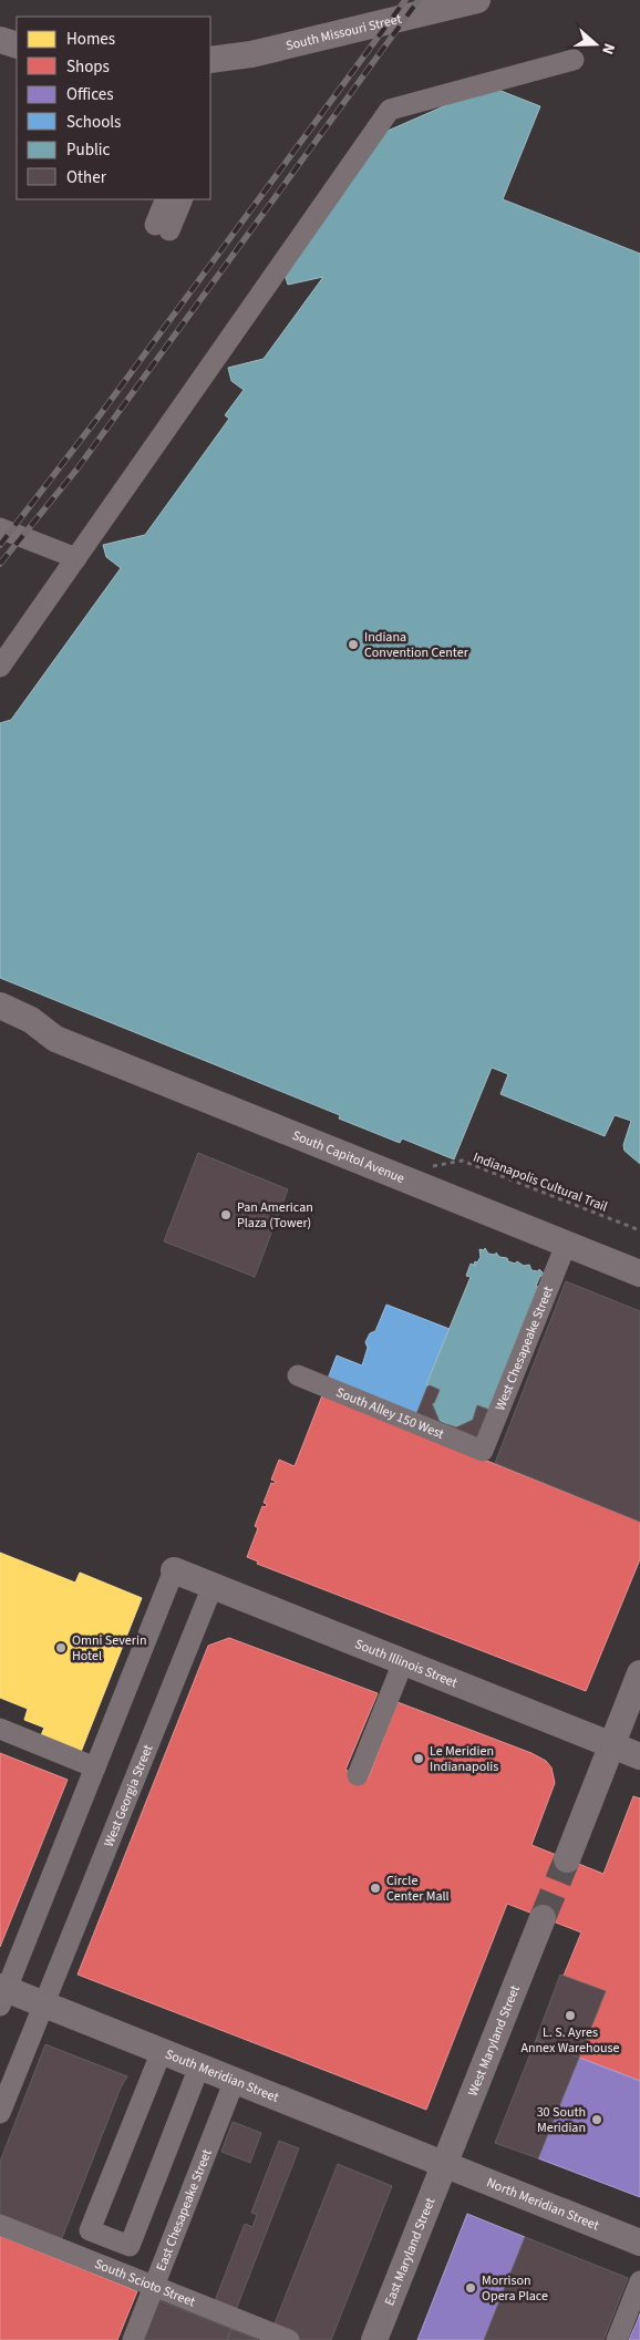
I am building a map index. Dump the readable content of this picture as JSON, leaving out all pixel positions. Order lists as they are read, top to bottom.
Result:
{
  "streets": {
    "main road": [
      "South Missouri Street",
      "South Capitol Avenue",
      "South Illinois Street",
      "West Maryland Street",
      "South Meridian Street",
      "North Meridian Street",
      "East Maryland Street"
    ],
    "street": [
      "West Chesapeake Street",
      "South Alley 150 West",
      "West Georgia Street",
      "East Chesapeake Street",
      "South Scioto Street"
    ],
    "path": ["Indianapolis Cultural Trail"]
  },
  "crossings": [
    ["South Capitol Avenue", "West Chesapeake Street"],
    ["West Chesapeake Street", "South Alley 150 West"],
    ["South Illinois Street", "West Georgia Street"],
    ["West Georgia Street", "South Meridian Street"],
    ["West Maryland Street", "South Meridian Street"],
    ["West Maryland Street", "North Meridian Street"],
    ["West Maryland Street", "East Maryland Street"],
    ["South Meridian Street", "North Meridian Street"],
    ["South Meridian Street", "East Chesapeake Street"],
    ["South Meridian Street", "East Maryland Street"],
    ["North Meridian Street", "East Maryland Street"],
    ["East Chesapeake Street", "South Scioto Street"]
  ],
  "places": [
    "Indiana Convention Center",
    "Pan American Plaza (Tower)",
    "Omni Severin Hotel",
    "Le Meridien Indianapolis",
    "Circle Center Mall",
    "L. S. Ayres Annex Warehouse",
    "30 South Meridian",
    "Morrison Opera Place"
  ],
  "legend": [
    "Homes",
    "Shops",
    "Offices",
    "Schools",
    "Public",
    "Other"
  ],
  "north": "right"
}
